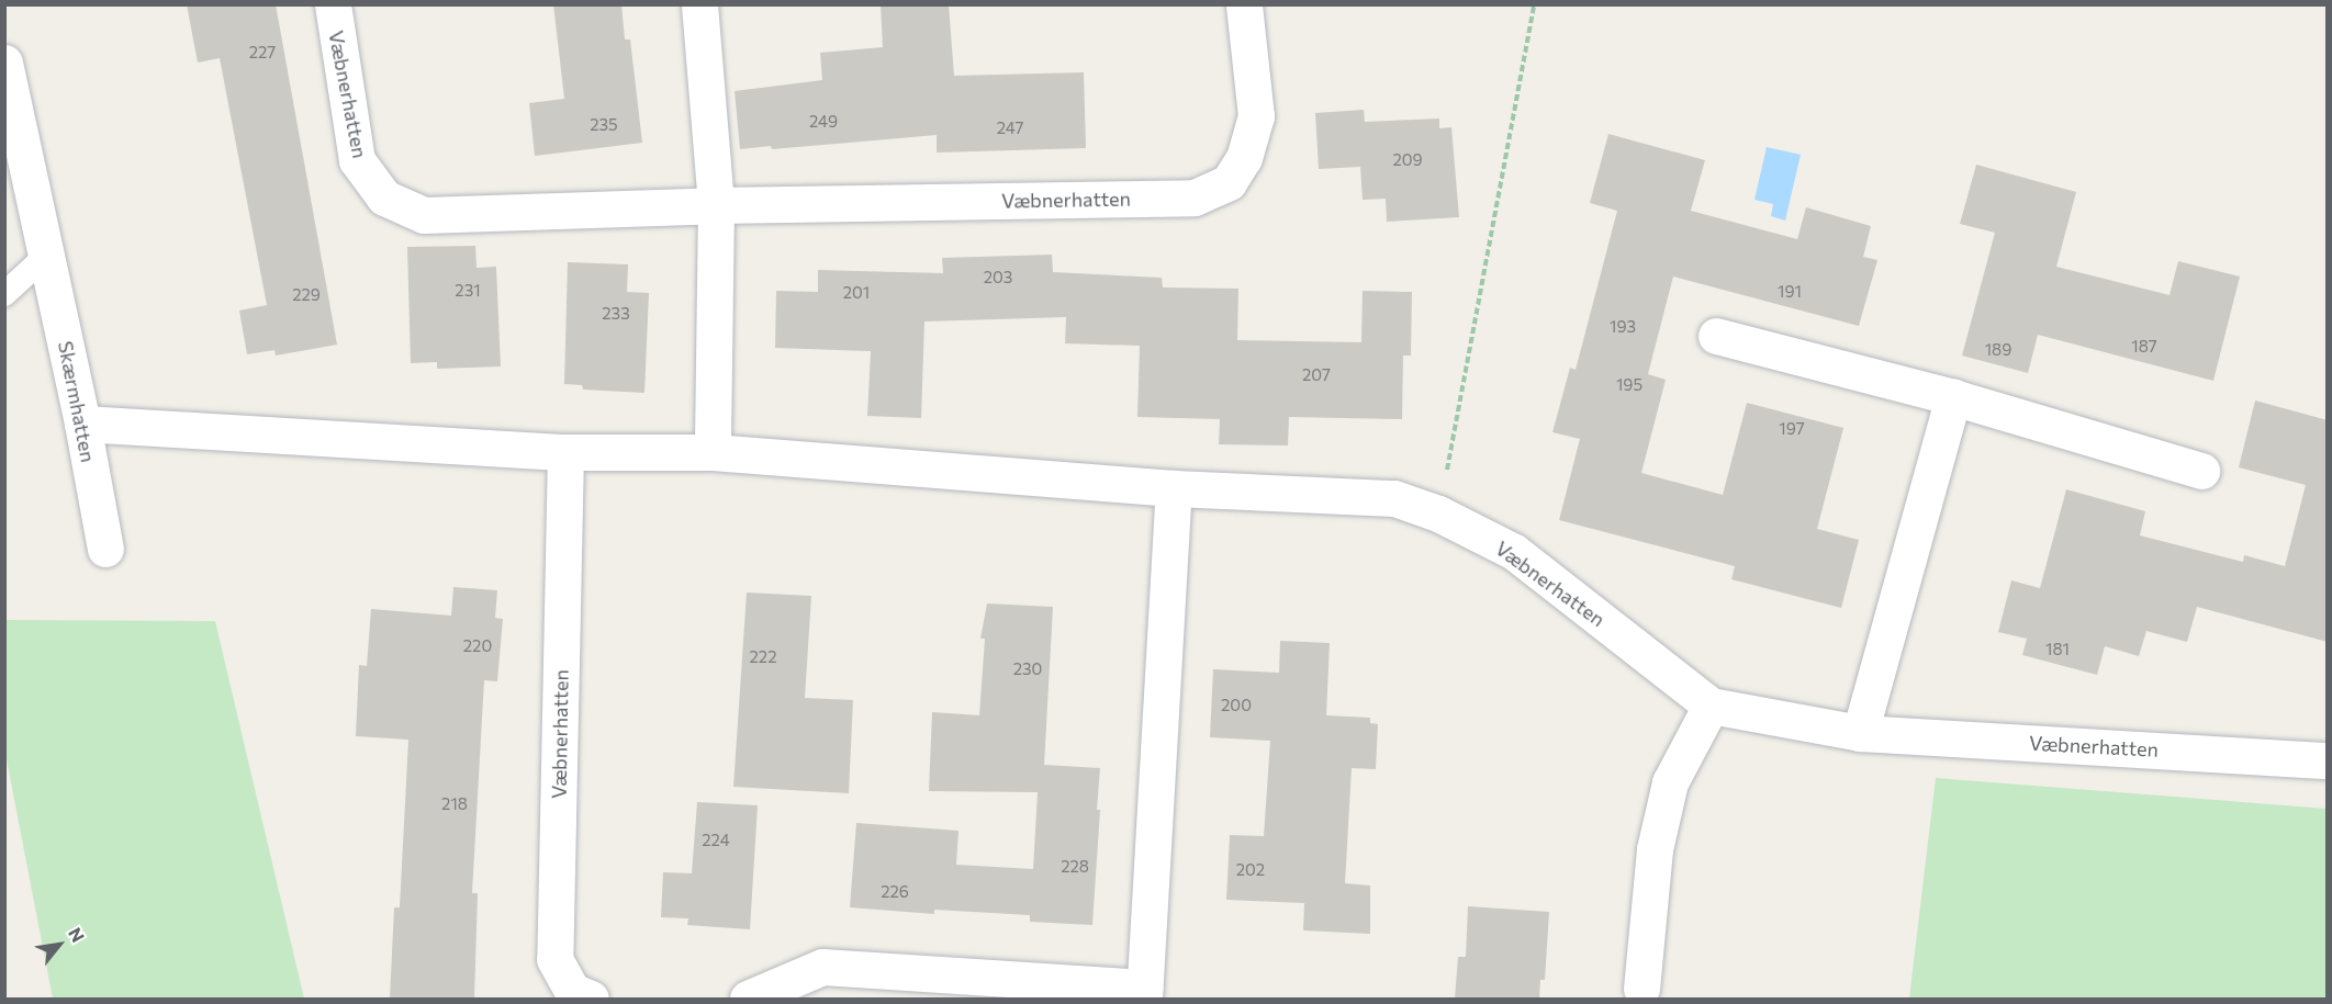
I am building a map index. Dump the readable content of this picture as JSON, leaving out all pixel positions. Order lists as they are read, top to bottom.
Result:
{
  "streets": {
    "street": ["Væbnerhatten", "Skærmhatten"]
  },
  "crossings": [
    ["Væbnerhatten", "Skærmhatten"]
  ],
  "house_numbers": [
    "227",
    "249",
    "235",
    "247",
    "209",
    "203",
    "231",
    "191",
    "201",
    "229",
    "233",
    "193",
    "187",
    "189",
    "207",
    "195",
    "197",
    "220",
    "181",
    "222",
    "230",
    "200",
    "218",
    "224",
    "228",
    "202",
    "226"
  ],
  "north": "top right"
}
